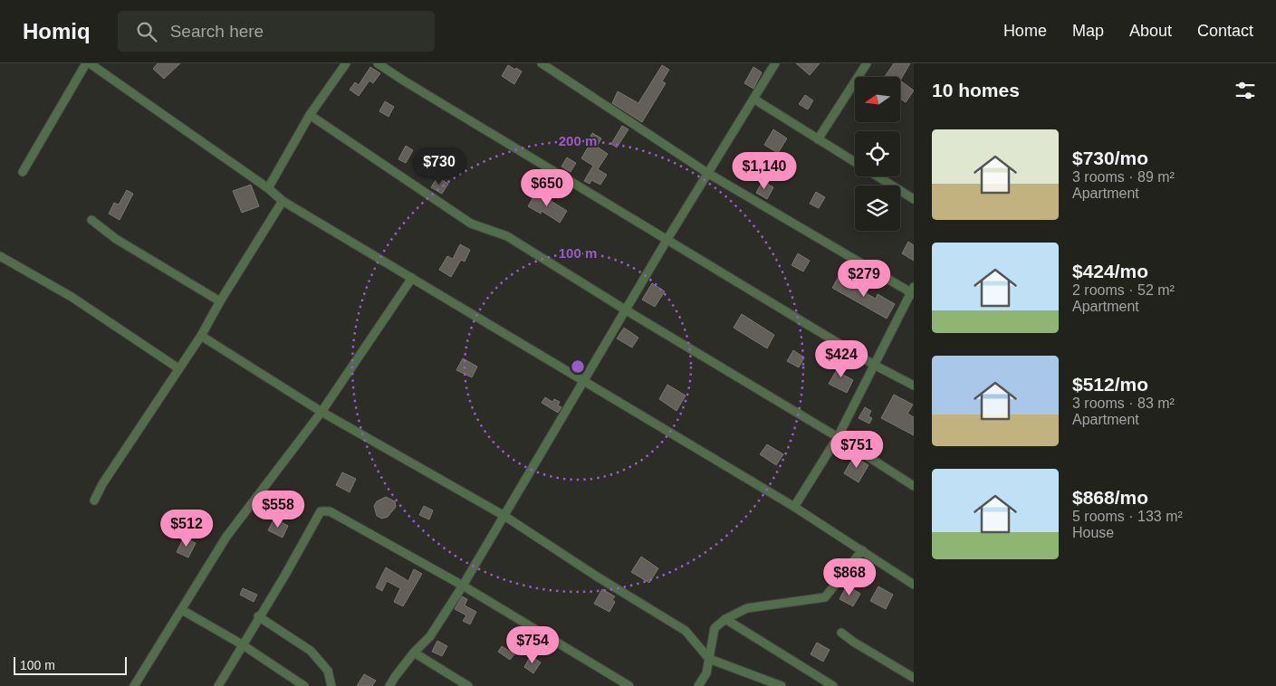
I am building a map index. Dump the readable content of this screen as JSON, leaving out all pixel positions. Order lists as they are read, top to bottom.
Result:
{
  "scale_bar": "100 m",
  "north": "left",
  "page": {
    "header": "Homiq",
    "search": "Search here",
    "nav": [
      "Home",
      "Map",
      "About",
      "Contact"
    ],
    "heading": "10 homes",
    "list": [
      {
        "name": "$730/mo",
        "note": "3 rooms · 89 m² · Apartment"
      },
      {
        "name": "$424/mo",
        "note": "2 rooms · 52 m² · Apartment"
      },
      {
        "name": "$512/mo",
        "note": "3 rooms · 83 m² · Apartment"
      },
      {
        "name": "$868/mo",
        "note": "5 rooms · 133 m² · House"
      }
    ],
    "price": [
      "$730",
      "$1,140",
      "$650",
      "$279",
      "$424",
      "$751",
      "$558",
      "$512",
      "$868",
      "$754"
    ],
    "scale": "100 m"
  },
  "rings": ["200 m", "100 m"]
}
